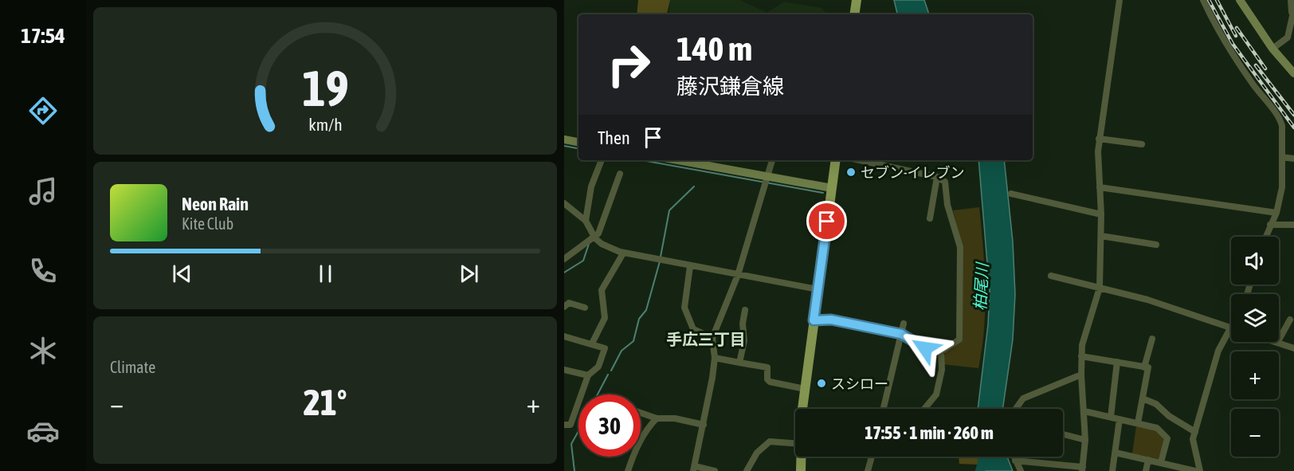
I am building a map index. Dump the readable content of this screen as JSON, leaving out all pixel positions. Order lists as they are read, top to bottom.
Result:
{
  "districts": ["手広三丁目"],
  "water": ["柏尾川"],
  "places": ["セブン-イレブン", "スシロー"],
  "page": {
    "tabs": "17:54",
    "turn": ["140 m", "藤沢鎌倉線"],
    "then": "Then",
    "song": ["Neon Rain", "Kite Club"],
    "map_buttons": ["+", "−"],
    "tile": "Climate",
    "heat": ["−", "21°", "+"],
    "limit": "30",
    "trip": "17:55 · 1 min · 260 m",
    "gauge": ["19", "km/h"]
  }
}
